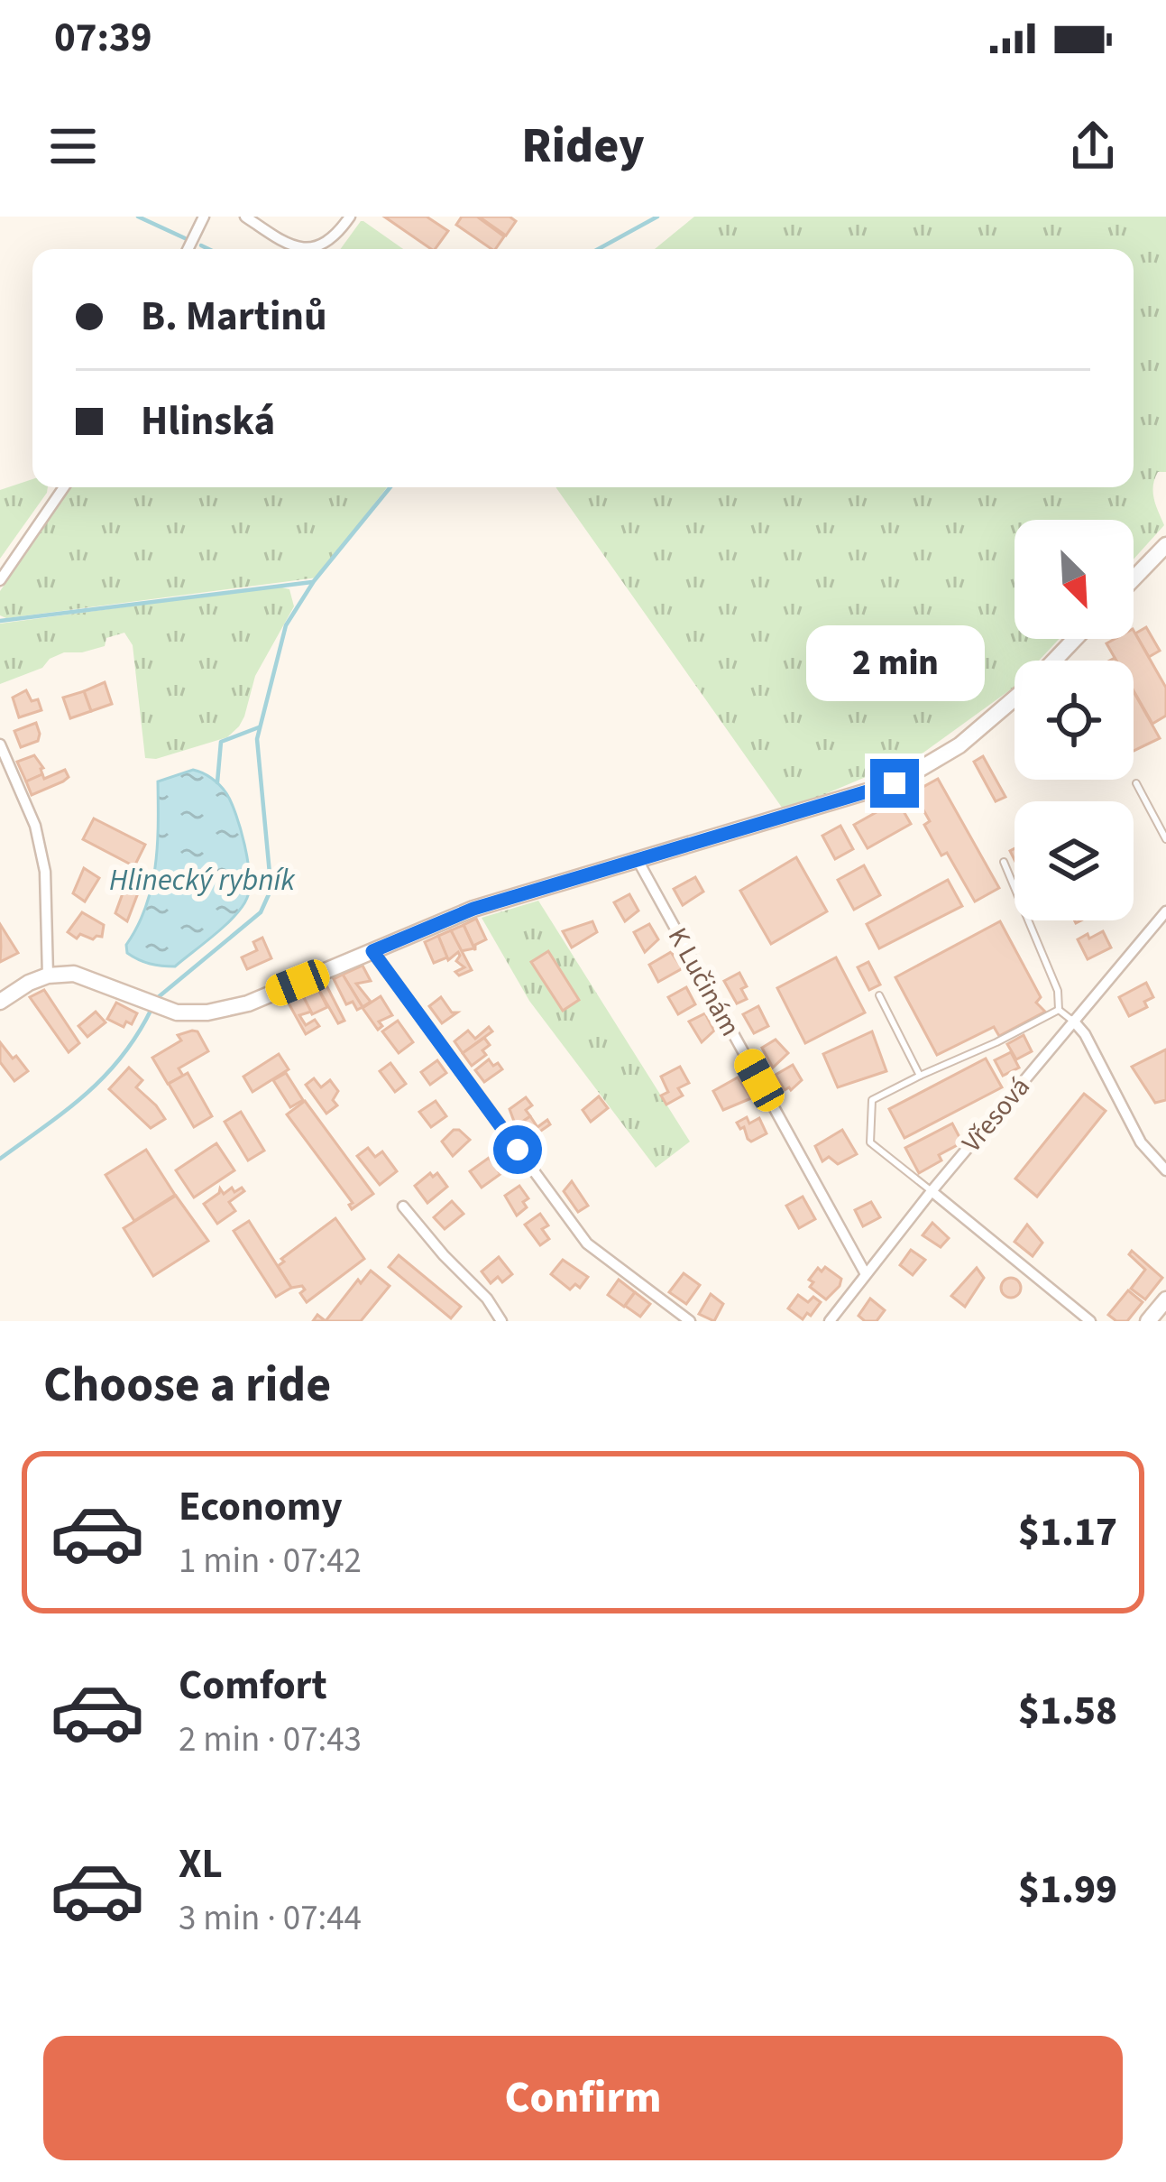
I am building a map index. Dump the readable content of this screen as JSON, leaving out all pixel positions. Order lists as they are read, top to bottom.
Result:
{
  "streets": {
    "street": ["K Lučinám", "Vřesová"]
  },
  "crossings": [
    ["K Lučinám", "Vřesová"]
  ],
  "water": ["Hlinecký rybník"],
  "north": "bottom right",
  "page": {
    "status": "07:39",
    "header": "Ridey",
    "banner": ["B. Martinů", "Hlinská"],
    "bubble": "2 min",
    "heading": "Choose a ride",
    "list": [
      {
        "name": "Economy",
        "note": "1 min · 07:42",
        "value": "$1.17"
      },
      {
        "name": "Comfort",
        "note": "2 min · 07:43",
        "value": "$1.58"
      },
      {
        "name": "XL",
        "note": "3 min · 07:44",
        "value": "$1.99"
      }
    ],
    "buttons": "Confirm"
  }
}
